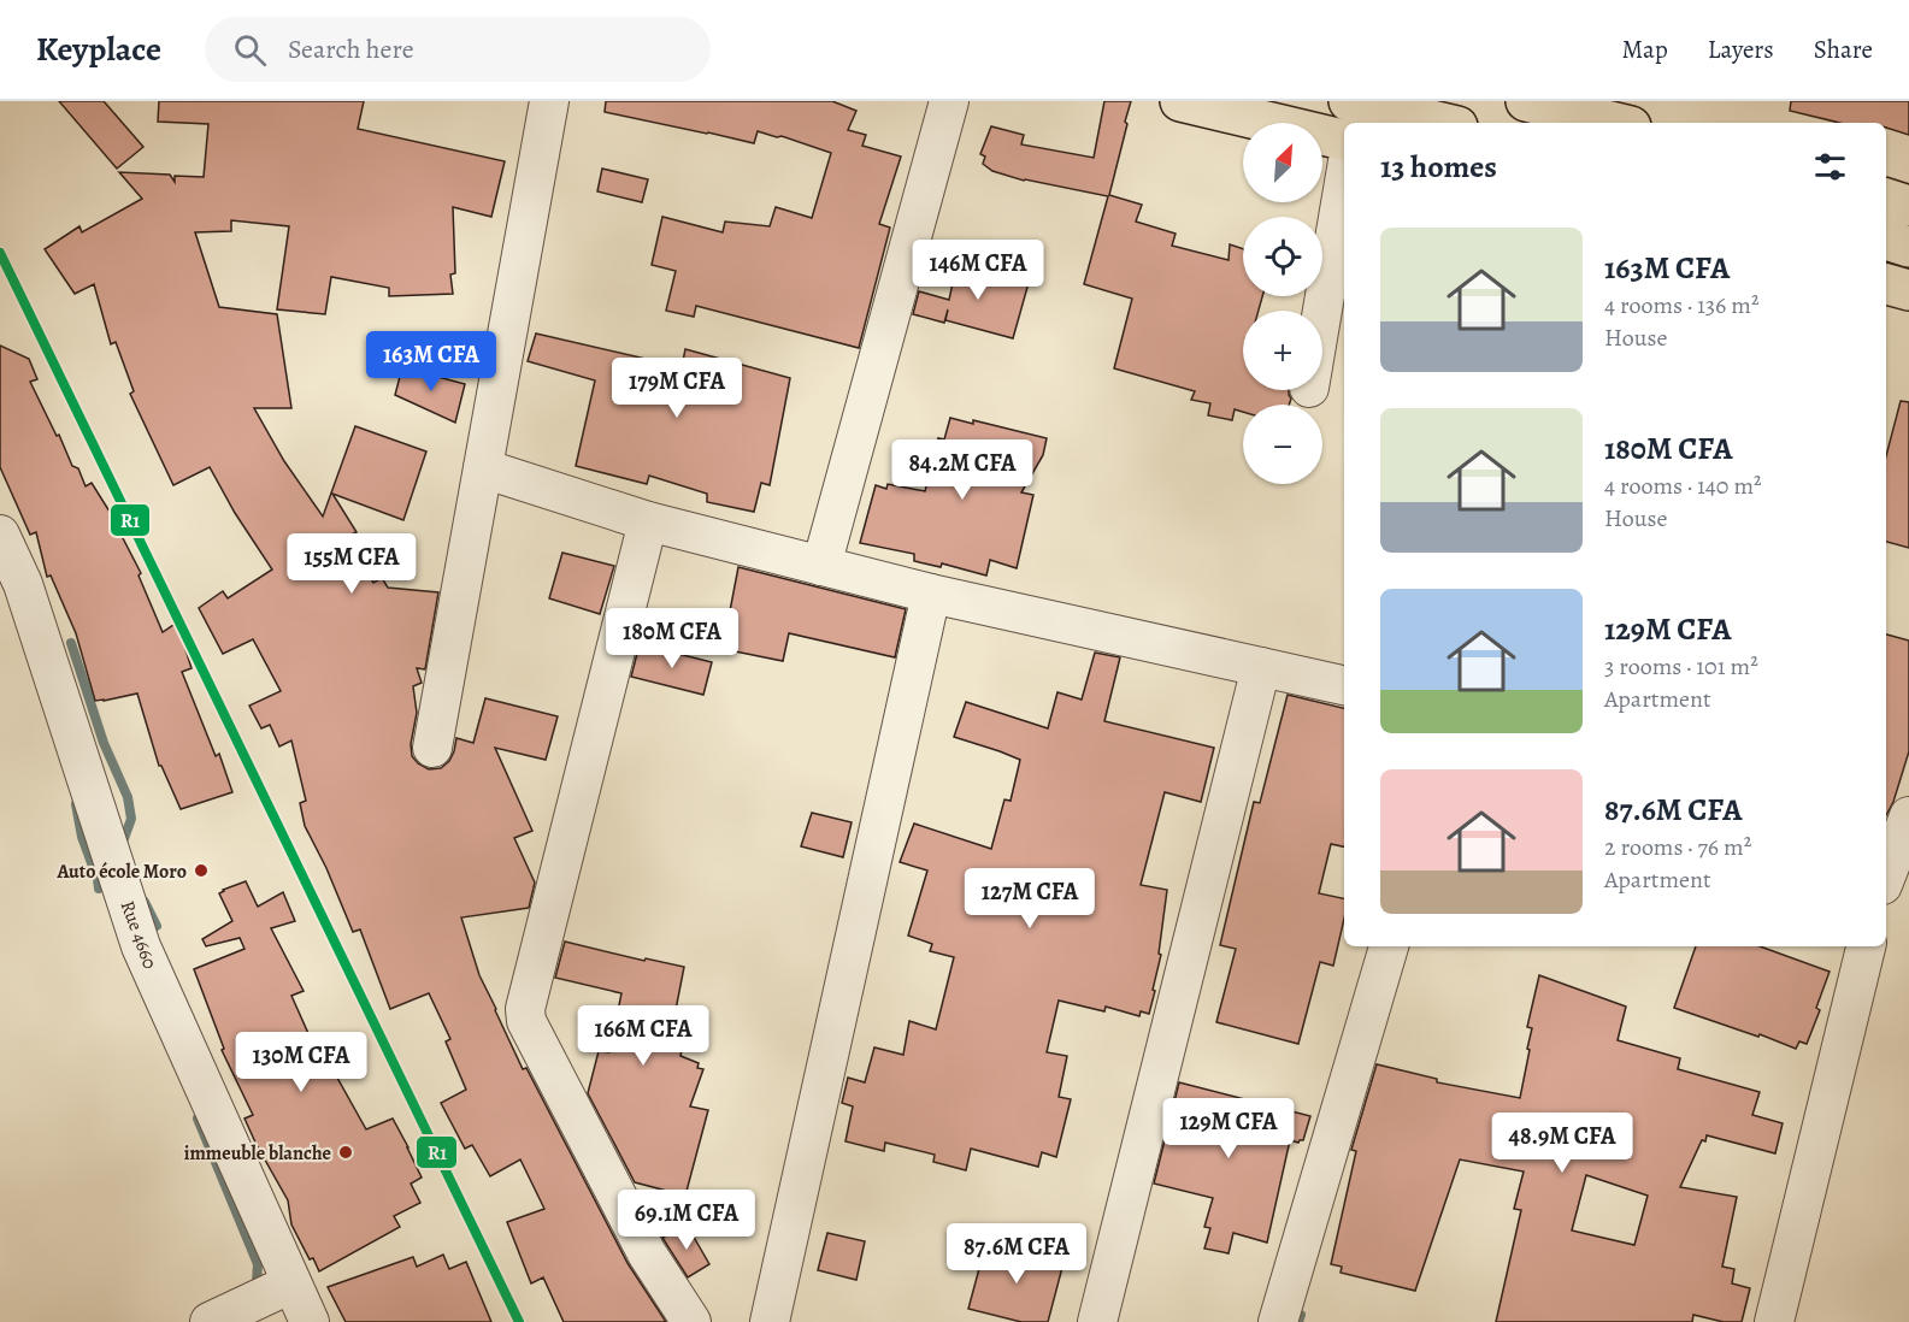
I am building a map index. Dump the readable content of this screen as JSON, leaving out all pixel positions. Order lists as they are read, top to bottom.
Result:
{
  "streets": {
    "street": ["Rue 4660"]
  },
  "places": ["Auto école Moro", "immeuble blanche"],
  "lines": ["transit line R1"],
  "north": "top right",
  "page": {
    "header": "Keyplace",
    "search": "Search here",
    "nav": ["Map", "Layers", "Share"],
    "map_buttons": ["+", "−"],
    "heading": "13 homes",
    "list": [
      {
        "name": "163M CFA",
        "note": "4 rooms · 136 m² · House"
      },
      {
        "name": "180M CFA",
        "note": "4 rooms · 140 m² · House"
      },
      {
        "name": "129M CFA",
        "note": "3 rooms · 101 m² · Apartment"
      },
      {
        "name": "87.6M CFA",
        "note": "2 rooms · 76 m² · Apartment"
      }
    ],
    "price": [
      "146M CFA",
      "163M CFA",
      "179M CFA",
      "84.2M CFA",
      "155M CFA",
      "180M CFA",
      "127M CFA",
      "166M CFA",
      "130M CFA",
      "129M CFA",
      "48.9M CFA",
      "69.1M CFA",
      "87.6M CFA"
    ]
  }
}
